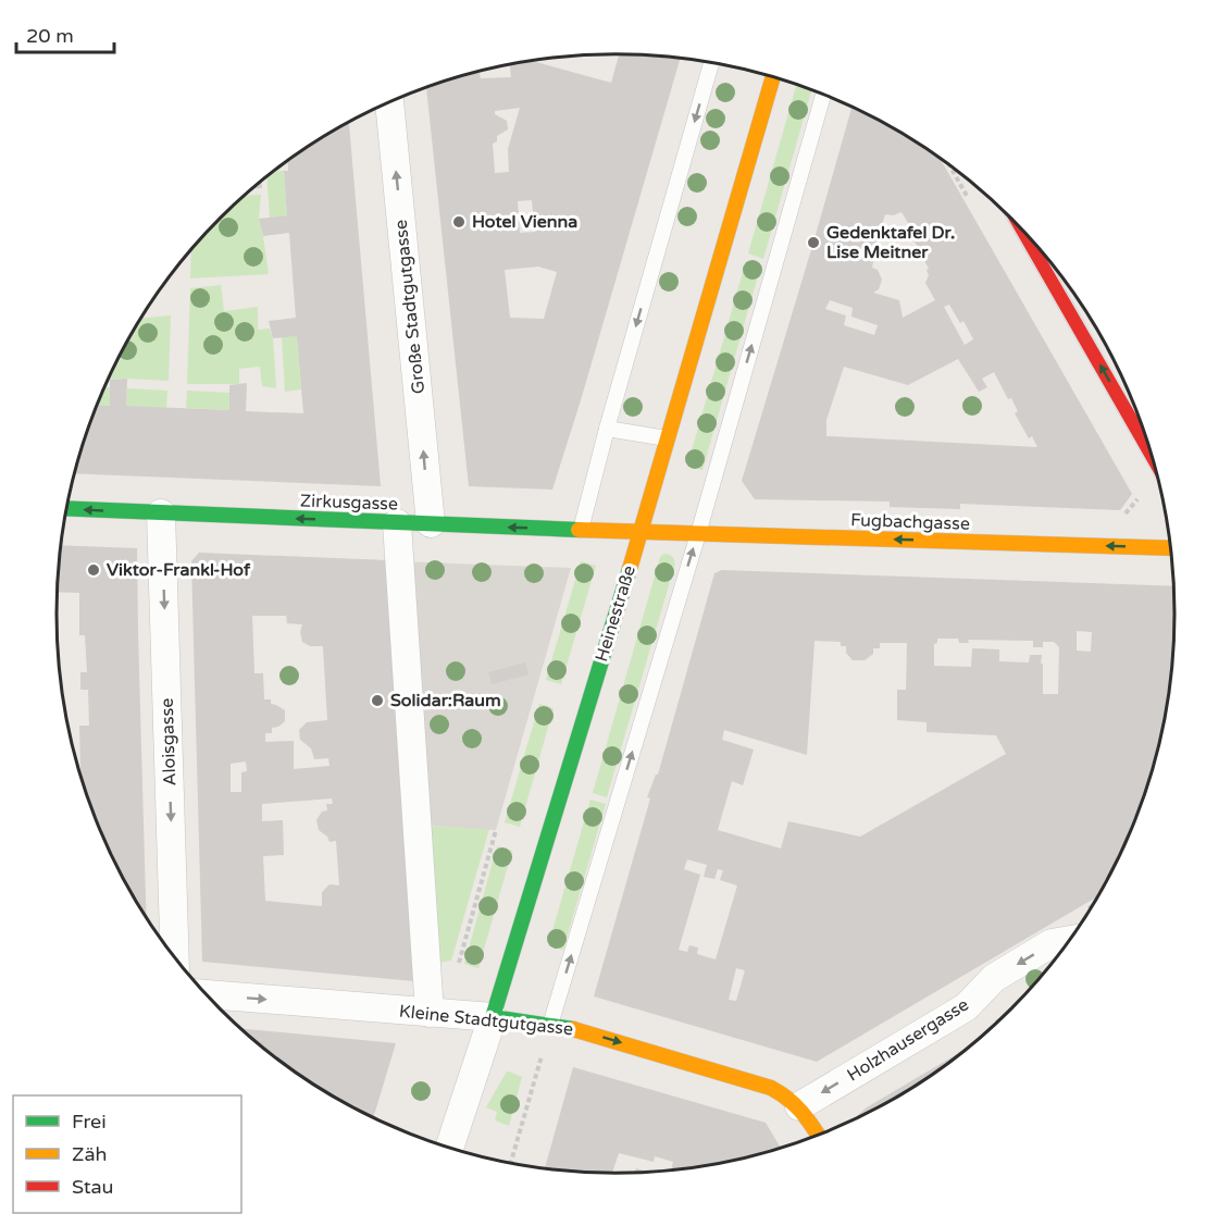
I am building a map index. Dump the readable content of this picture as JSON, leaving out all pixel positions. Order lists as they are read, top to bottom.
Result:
{
  "streets": {
    "street": [
      "Große Stadtgutgasse",
      "Zirkusgasse",
      "Fugbachgasse",
      "Heinestraße",
      "Aloisgasse",
      "Kleine Stadtgutgasse",
      "Holzhausergasse"
    ]
  },
  "crossings": [
    ["Große Stadtgutgasse", "Zirkusgasse"],
    ["Zirkusgasse", "Fugbachgasse"],
    ["Zirkusgasse", "Heinestraße"],
    ["Zirkusgasse", "Aloisgasse"],
    ["Fugbachgasse", "Heinestraße"],
    ["Heinestraße", "Kleine Stadtgutgasse"],
    ["Kleine Stadtgutgasse", "Holzhausergasse"]
  ],
  "one_way": [
    "Große Stadtgutgasse",
    "Zirkusgasse",
    "Fugbachgasse",
    "Kleine Stadtgutgasse",
    "Holzhausergasse"
  ],
  "places": [
    "Hotel Vienna",
    "Gedenktafel Dr. Lise Meitner",
    "Viktor-Frankl-Hof",
    "Solidar:Raum"
  ],
  "legend": ["Frei", "Zäh", "Stau"],
  "scale_bar": "20 m"
}
